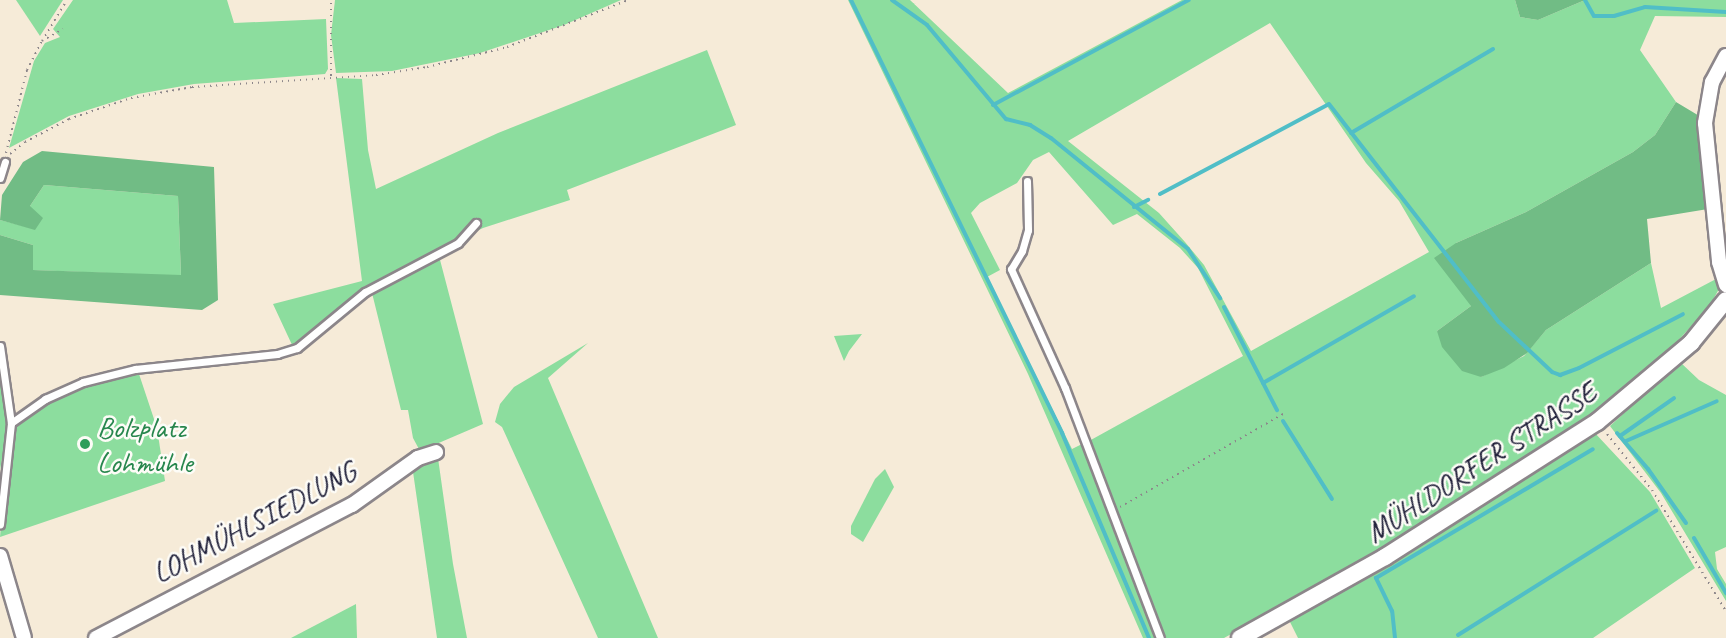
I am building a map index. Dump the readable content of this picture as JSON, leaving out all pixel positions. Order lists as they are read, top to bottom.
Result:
{
  "streets": {
    "street": ["MÜHLDORFER STRASSE", "LOHMÜHLSIEDLUNG"]
  },
  "places": ["Bolzplatz Lohmühle"]
}
